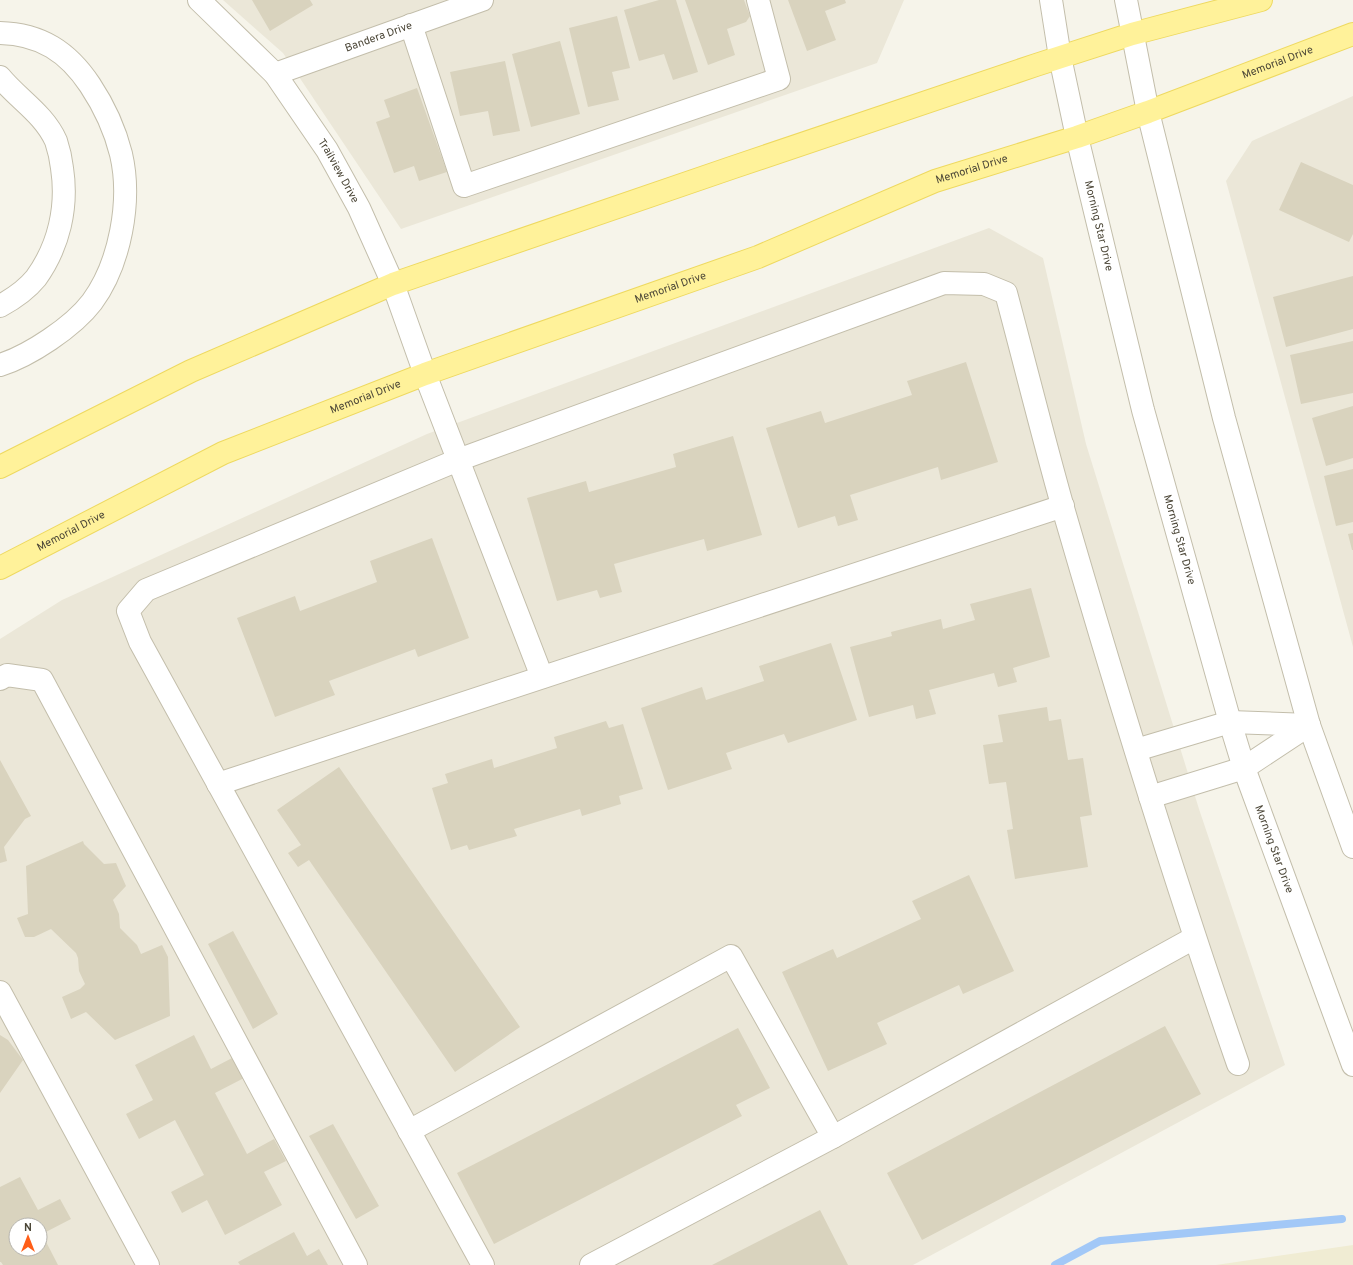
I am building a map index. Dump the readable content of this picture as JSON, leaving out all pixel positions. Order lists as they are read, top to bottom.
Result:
{
  "streets": {
    "main road": ["Memorial Drive"],
    "street": ["Bandera Drive", "Trailview Drive", "Morning Star Drive"]
  },
  "crossings": [
    ["Bandera Drive", "Trailview Drive"],
    ["Memorial Drive", "Trailview Drive"],
    ["Memorial Drive", "Morning Star Drive"]
  ],
  "north": "top"
}
